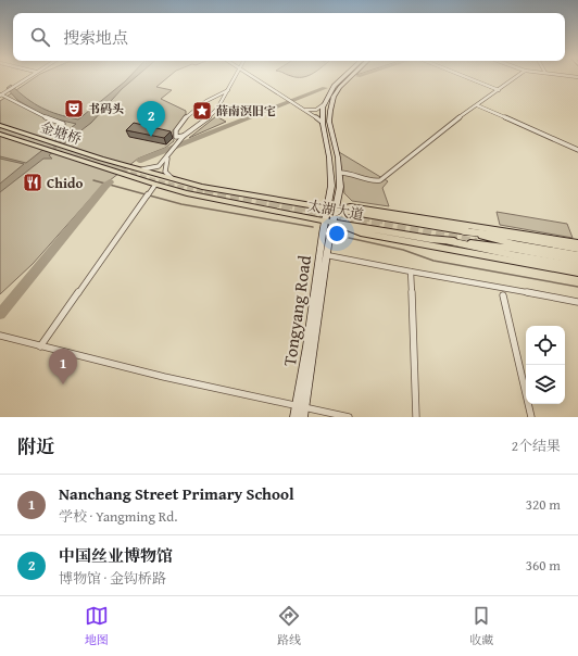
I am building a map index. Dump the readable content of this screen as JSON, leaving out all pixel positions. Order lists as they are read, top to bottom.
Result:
{
  "streets": {
    "main road": ["金塘桥", "太湖大道", "Tongyang Road"]
  },
  "crossings": [
    ["金塘桥", "太湖大道"],
    ["太湖大道", "Tongyang Road"]
  ],
  "places": {
    "theatre": ["书码头"],
    "place": ["薛南溟旧宅"],
    "restaurant": ["Chido"]
  },
  "page": {
    "search": "搜索地点",
    "pins": ["2", "1"],
    "heading": ["附近", "2个结果"],
    "list": [
      {
        "mark": "1",
        "name": "Nanchang Street Primary School",
        "note": "学校 · Yangming Rd.",
        "value": "320 m"
      },
      {
        "mark": "2",
        "name": "中国丝业博物馆",
        "note": "博物馆 · 金钩桥路",
        "value": "360 m"
      }
    ],
    "nav": ["地图", "路线", "收藏"]
  }
}
